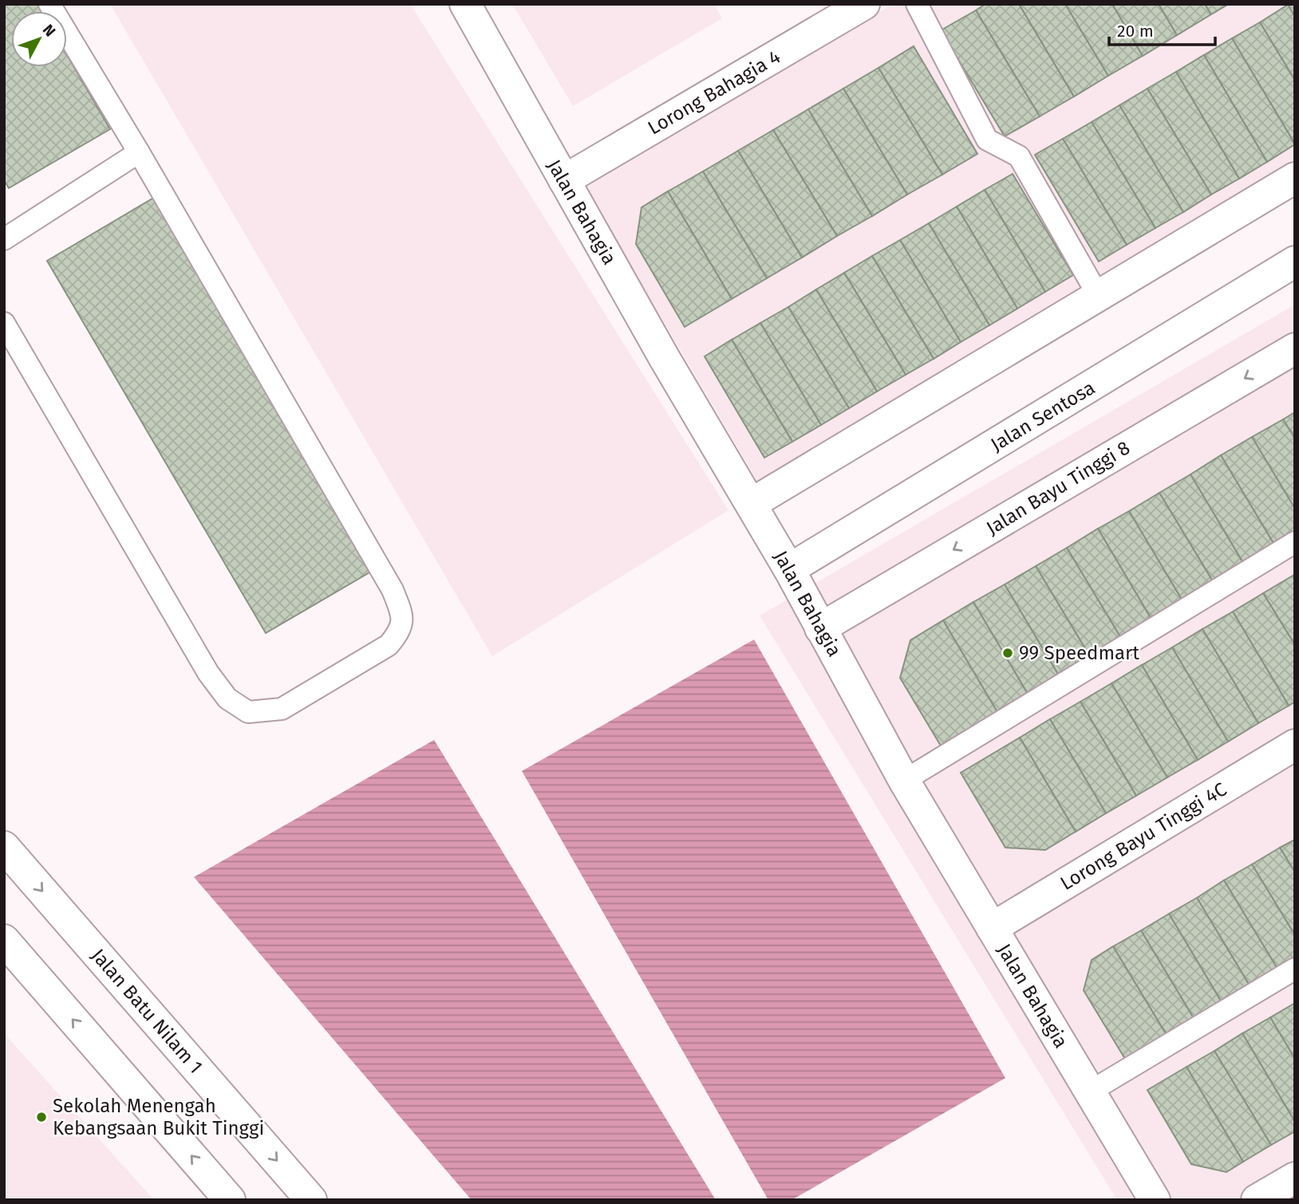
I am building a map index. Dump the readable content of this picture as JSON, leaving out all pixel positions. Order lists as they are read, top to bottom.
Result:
{
  "streets": {
    "street": [
      "Lorong Bahagia 4",
      "Jalan Bahagia",
      "Jalan Sentosa",
      "Jalan Bayu Tinggi 8",
      "Lorong Bayu Tinggi 4C",
      "Jalan Batu Nilam 1"
    ]
  },
  "crossings": [
    ["Lorong Bahagia 4", "Jalan Bahagia"],
    ["Jalan Bahagia", "Jalan Sentosa"],
    ["Jalan Bahagia", "Jalan Bayu Tinggi 8"],
    ["Jalan Bahagia", "Lorong Bayu Tinggi 4C"]
  ],
  "places": ["99 Speedmart", "Sekolah Menengah Kebangsaan Bukit Tinggi"],
  "scale_bar": "20 m",
  "north": "top right"
}
